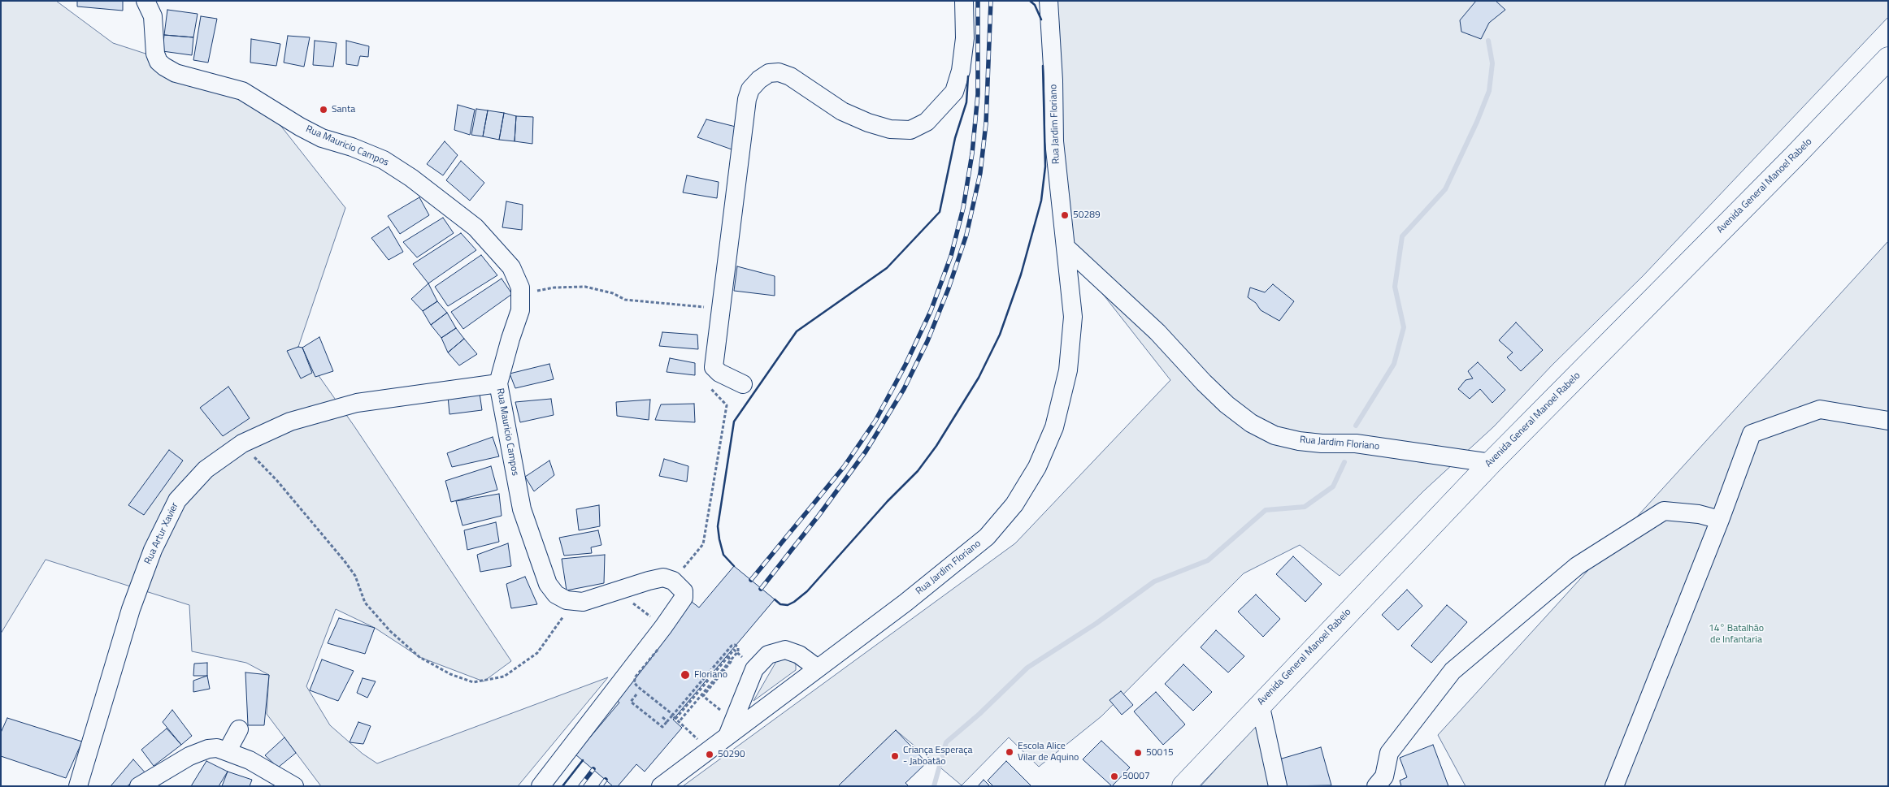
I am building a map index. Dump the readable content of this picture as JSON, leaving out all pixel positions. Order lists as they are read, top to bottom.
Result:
{
  "streets": {
    "main road": ["Avenida General Manoel Rabelo"],
    "street": ["Rua Jardim Floriano", "Rua Mauricio Campos", "Rua Artur Xavier"]
  },
  "crossings": [
    ["Rua Jardim Floriano", "Avenida General Manoel Rabelo"],
    ["Rua Mauricio Campos", "Rua Artur Xavier"]
  ],
  "parks": ["14° Batalhão de Infantaria"],
  "places": [
    "Santa",
    "50289",
    "Floriano",
    "Escola Alice Vilar de Aquino",
    "50015",
    "50290",
    "Criança Esperaça - Jaboatão",
    "50007"
  ]
}
